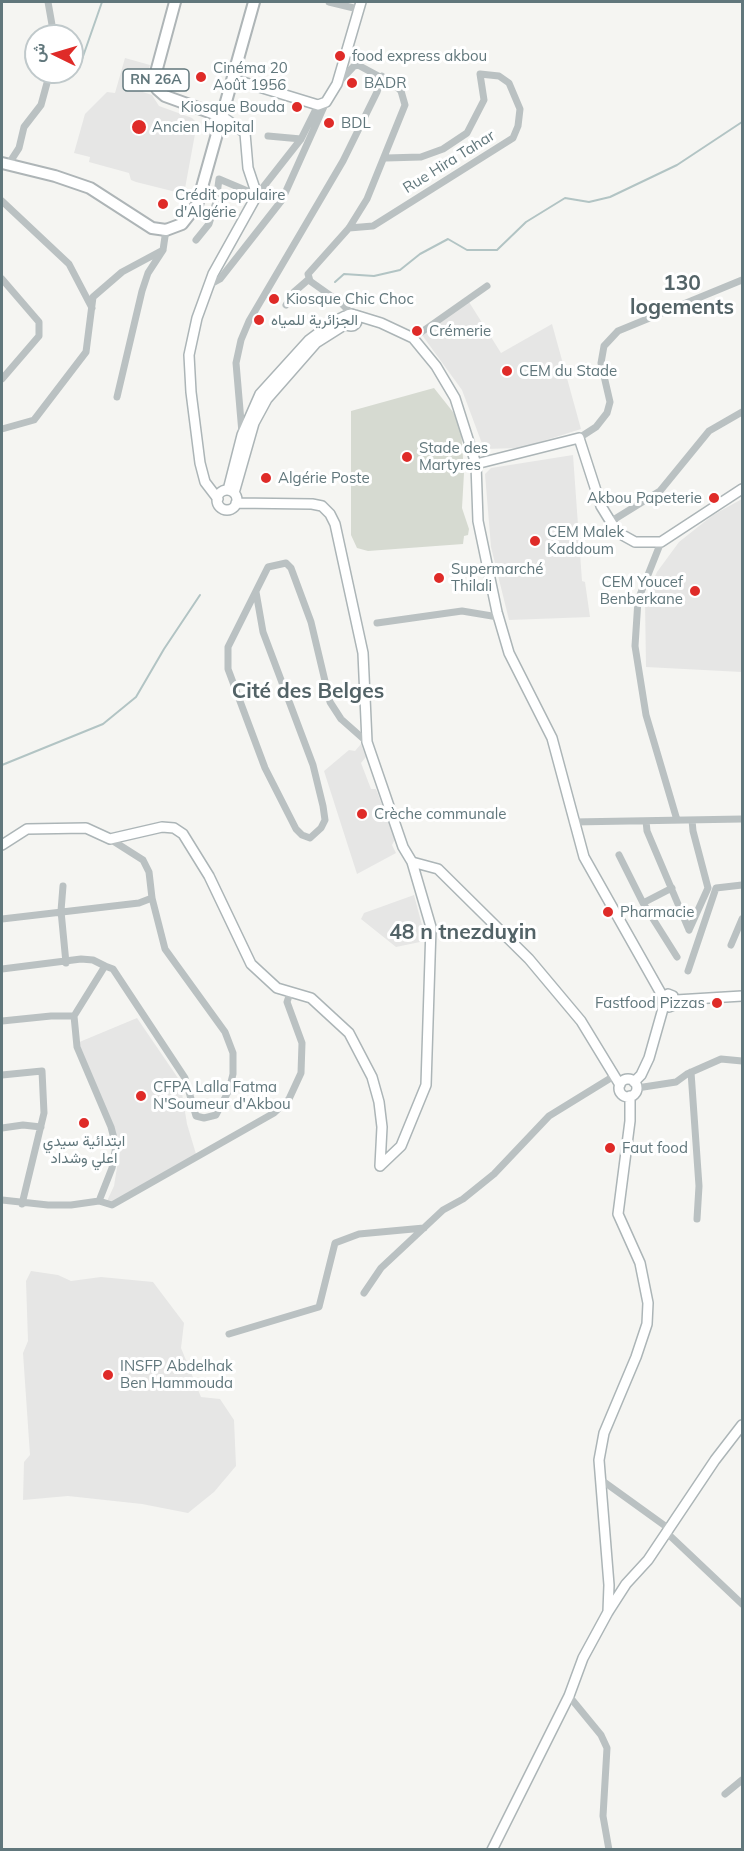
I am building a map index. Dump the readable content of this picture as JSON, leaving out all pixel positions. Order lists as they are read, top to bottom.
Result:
{
  "streets": {
    "main road": ["RN 26A"],
    "street": ["Rue Hira Tahar"]
  },
  "districts": ["130 logements", "Cité des Belges", "48 n tnezduɣin"],
  "places": [
    "food express akbou",
    "Cinéma 20 Août 1956",
    "BADR",
    "Kiosque Bouda",
    "BDL",
    "Ancien Hopital",
    "Crédit populaire d'Algérie",
    "Kiosque Chic Choc",
    "الجزائرية للمياه",
    "Crémerie",
    "CEM du Stade",
    "Stade des Martyres",
    "Algérie Poste",
    "Akbou Papeterie",
    "CEM Malek Kaddoum",
    "Supermarché Thilali",
    "CEM Youcef Benberkane",
    "Crèche communale",
    "Pharmacie",
    "Fastfood Pizzas",
    "CFPA Lalla Fatma N'Soumeur d'Akbou",
    "ابتدائية سيدي اعلي وشداد",
    "Faut food",
    "INSFP Abdelhak Ben Hammouda"
  ],
  "north": "left"
}
